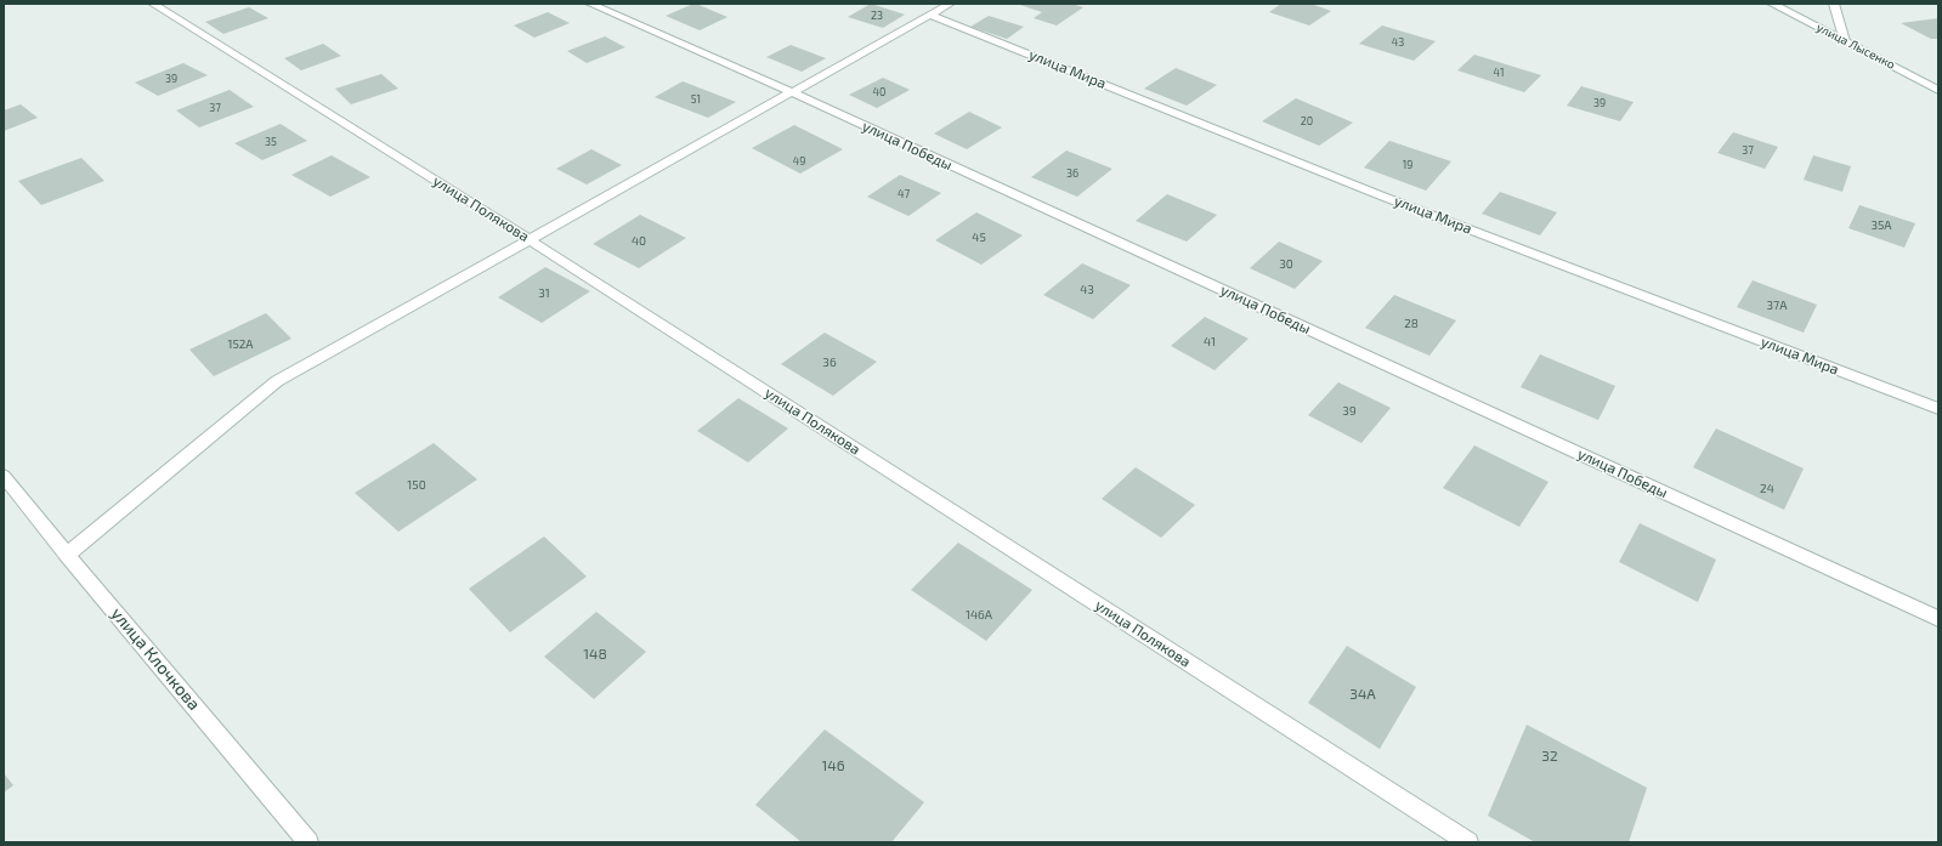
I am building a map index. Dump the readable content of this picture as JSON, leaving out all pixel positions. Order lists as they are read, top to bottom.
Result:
{
  "streets": {
    "street": [
      "улица Лысенко",
      "улица Мира",
      "улица Победы",
      "улица Полякова",
      "улица Клочкова"
    ]
  },
  "house_numbers": [
    "23",
    "43",
    "41",
    "39",
    "40",
    "51",
    "39",
    "37",
    "20",
    "35",
    "37",
    "49",
    "19",
    "36",
    "47",
    "35А",
    "45",
    "40",
    "30",
    "43",
    "31",
    "37А",
    "28",
    "41",
    "152А",
    "36",
    "39",
    "150",
    "24",
    "146А",
    "148",
    "34А",
    "32",
    "146"
  ]
}
